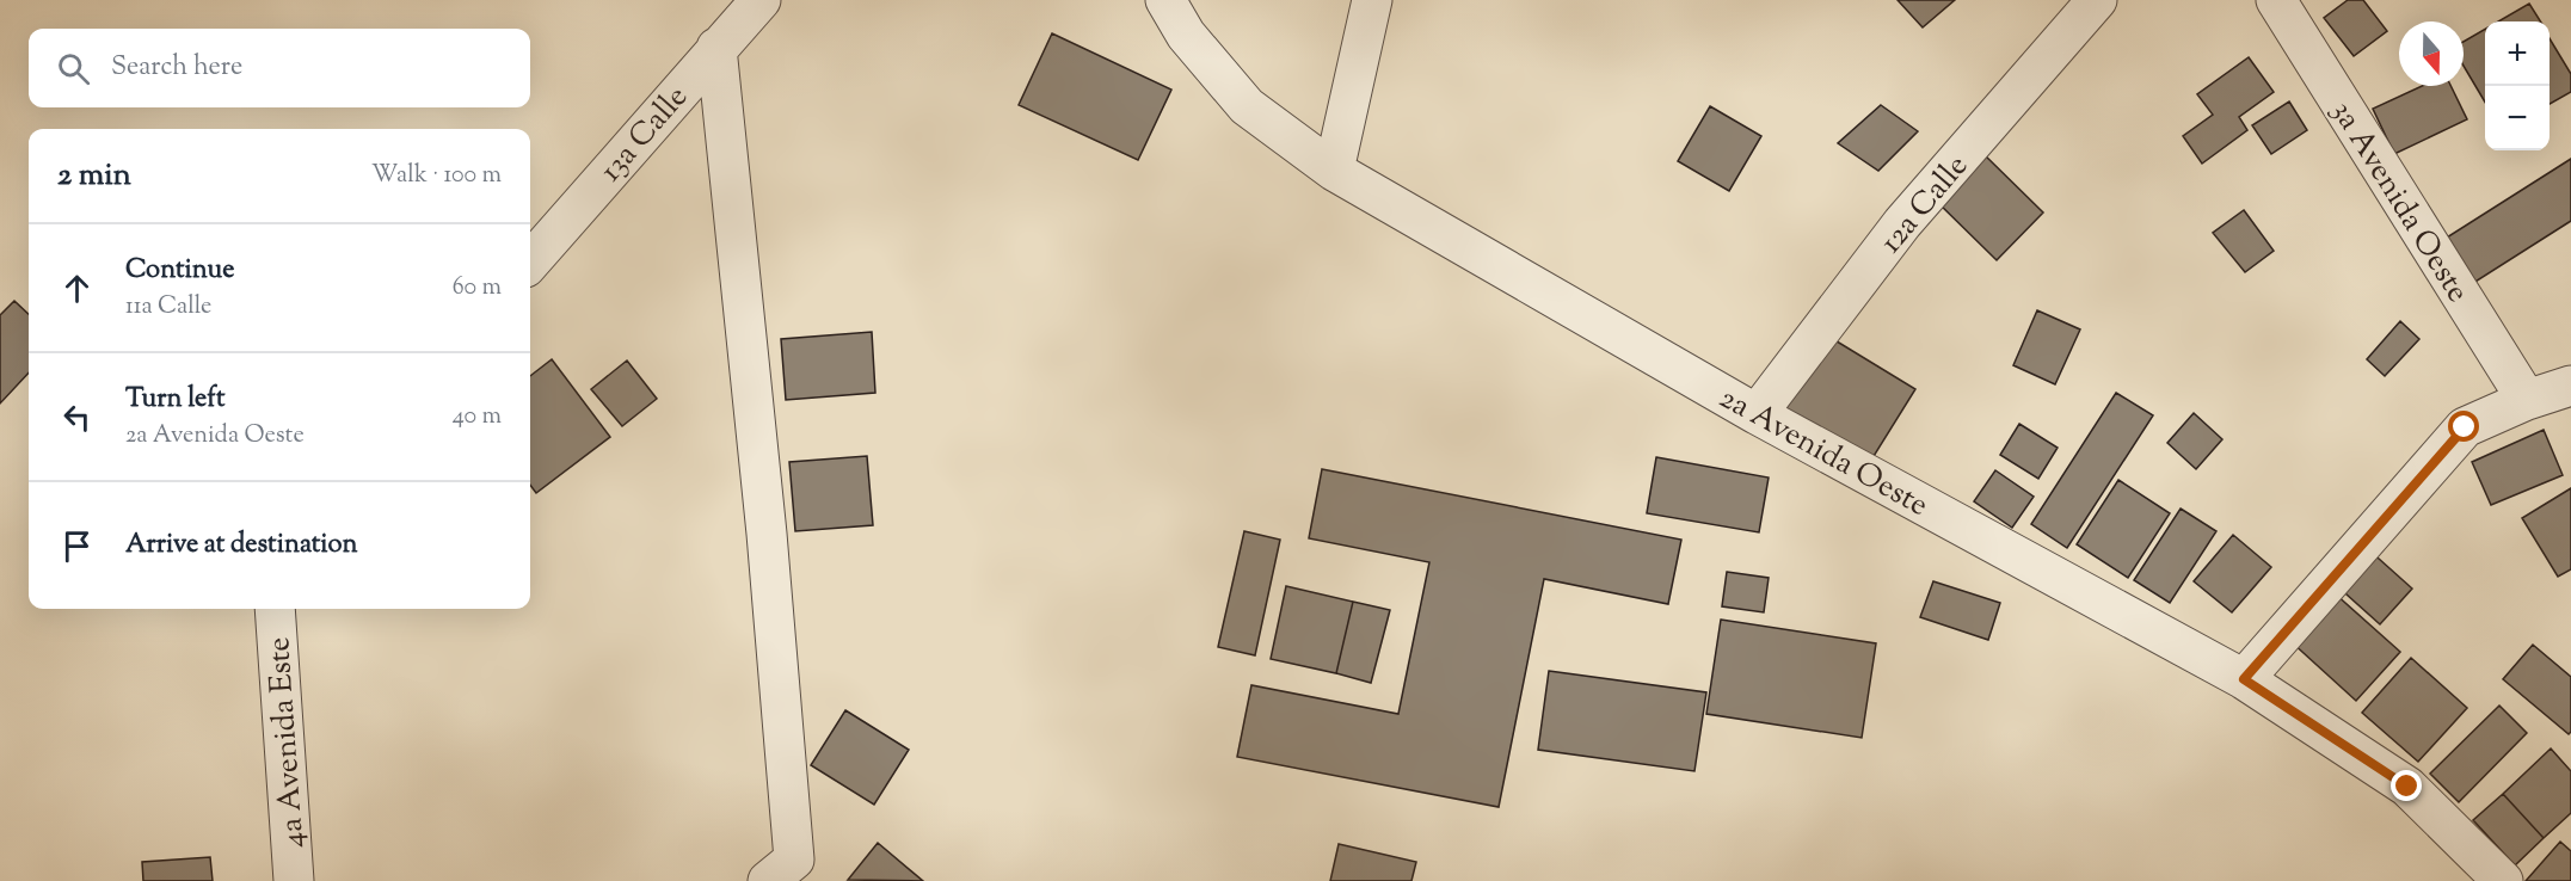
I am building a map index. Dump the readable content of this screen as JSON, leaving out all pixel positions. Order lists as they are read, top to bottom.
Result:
{
  "streets": {
    "street": [
      "13a Calle",
      "3a Avenida Oeste",
      "12a Calle",
      "2a Avenida Oeste",
      "4a Avenida Este"
    ]
  },
  "crossings": [
    ["12a Calle", "2a Avenida Oeste"]
  ],
  "north": "bottom",
  "page": {
    "map_buttons": ["+", "−"],
    "search": "Search here",
    "heading": ["2 min", "Walk · 100 m"],
    "list": [
      ["Continue", "11a Calle", "60 m"],
      ["Turn left", "2a Avenida Oeste", "40 m"],
      "Arrive at destination"
    ]
  }
}
